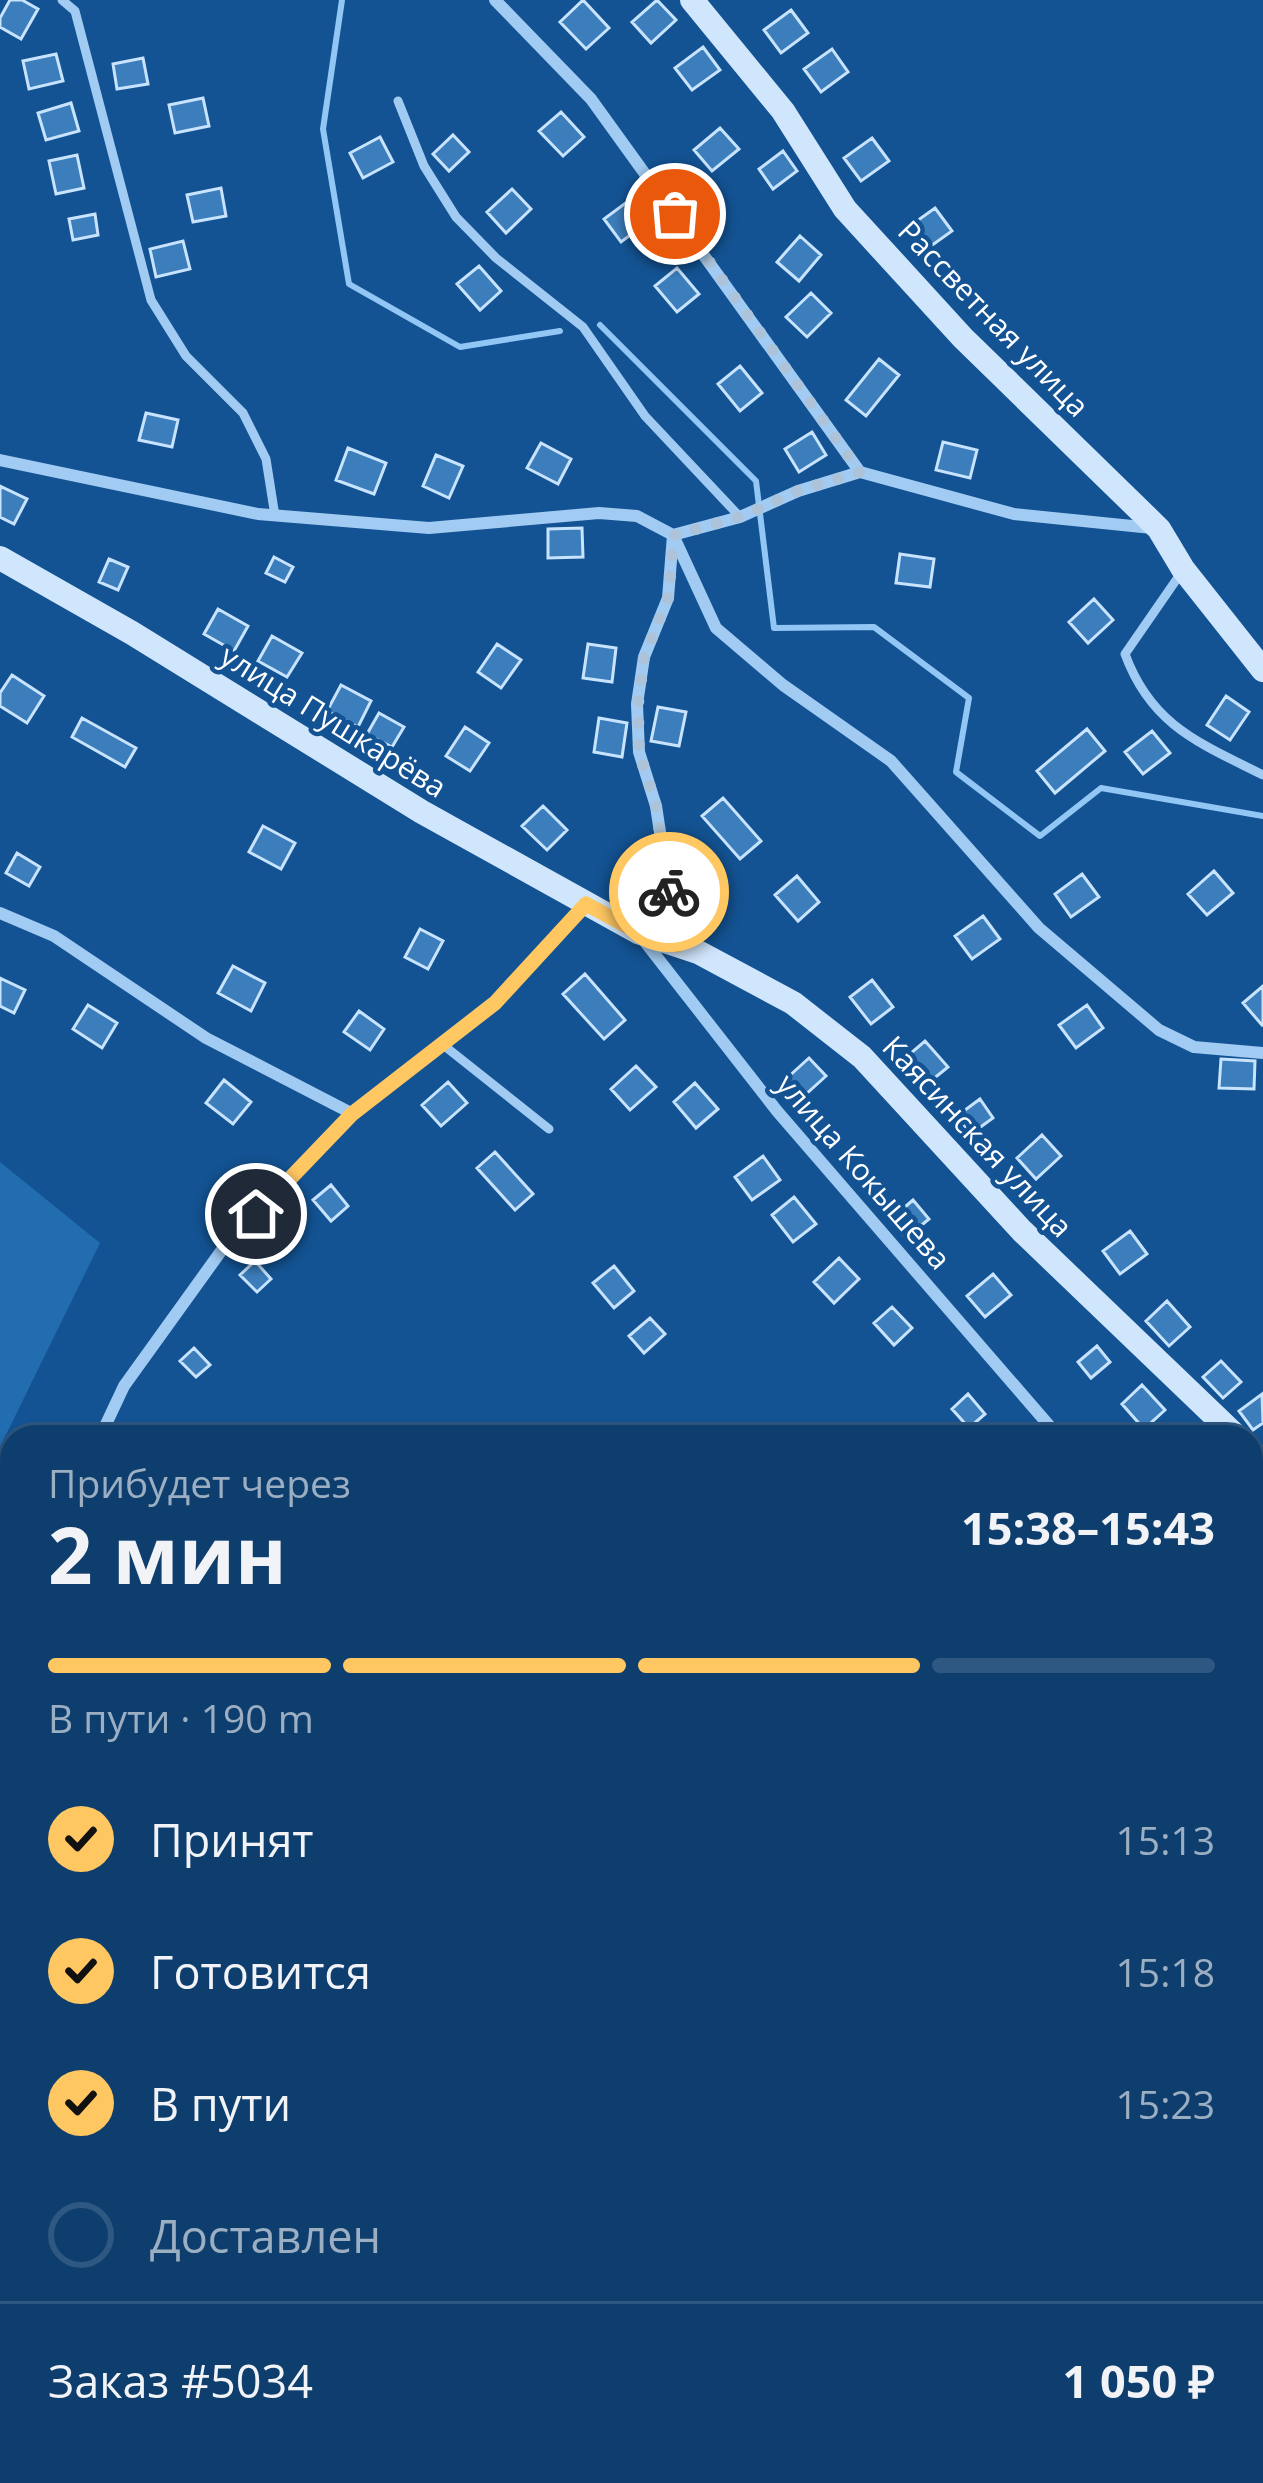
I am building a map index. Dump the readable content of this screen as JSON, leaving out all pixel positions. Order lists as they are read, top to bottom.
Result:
{
  "streets": {
    "street": [
      "Рассветная улица",
      "улица Пушкарёва",
      "Каясинская улица",
      "улица Кокышева"
    ]
  },
  "crossings": [
    ["улица Пушкарёва", "Каясинская улица"],
    ["улица Пушкарёва", "улица Кокышева"],
    ["Каясинская улица", "улица Кокышева"]
  ],
  "page": {
    "heading": ["2 мин", "Прибудет через", "15:38–15:43"],
    "panel": ["Заказ #5034", "1 050 ₽"],
    "bar": "В пути · 190 m",
    "list": [
      ["Принят", "15:13"],
      ["Готовится", "15:18"],
      ["В пути", "15:23"],
      "Доставлен"
    ]
  }
}
